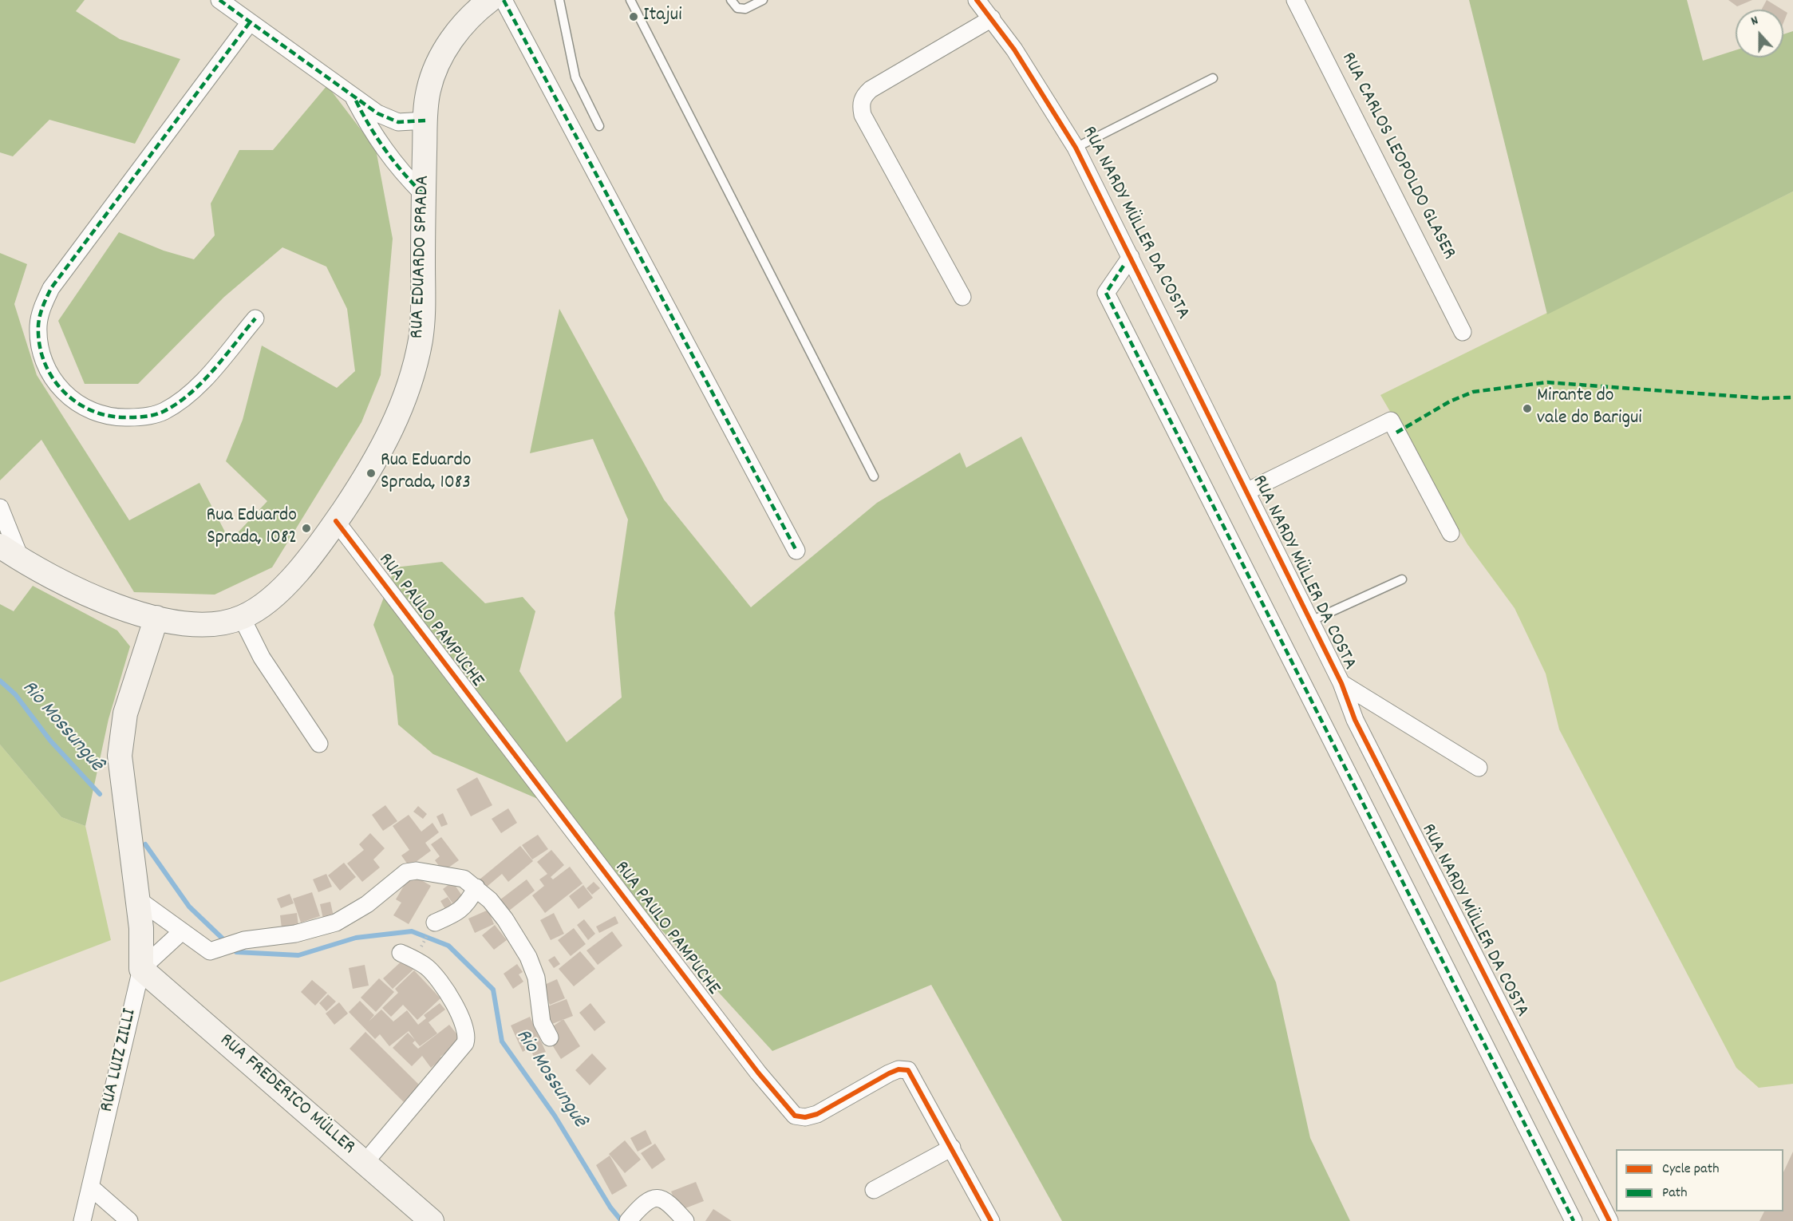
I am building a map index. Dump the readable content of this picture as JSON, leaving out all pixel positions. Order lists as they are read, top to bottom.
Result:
{
  "streets": {
    "main road": ["RUA EDUARDO SPRADA", "RUA LUIZ ZILLI", "RUA FREDERICO MÜLLER"],
    "street": ["RUA CARLOS LEOPOLDO GLASER", "RUA NARDY MÜLLER DA COSTA", "RUA PAULO PAMPUCHE"]
  },
  "crossings": [
    ["RUA EDUARDO SPRADA", "RUA PAULO PAMPUCHE"],
    ["RUA EDUARDO SPRADA", "RUA LUIZ ZILLI"],
    ["RUA LUIZ ZILLI", "RUA FREDERICO MÜLLER"]
  ],
  "water": ["Rio Mossunguê"],
  "places": [
    "Itajui",
    "Mirante do vale do Barigui",
    "Rua Eduardo Sprada, 1083",
    "Rua Eduardo Sprada, 1082"
  ],
  "legend": ["Cycle path", "Path"],
  "north": "top"
}
